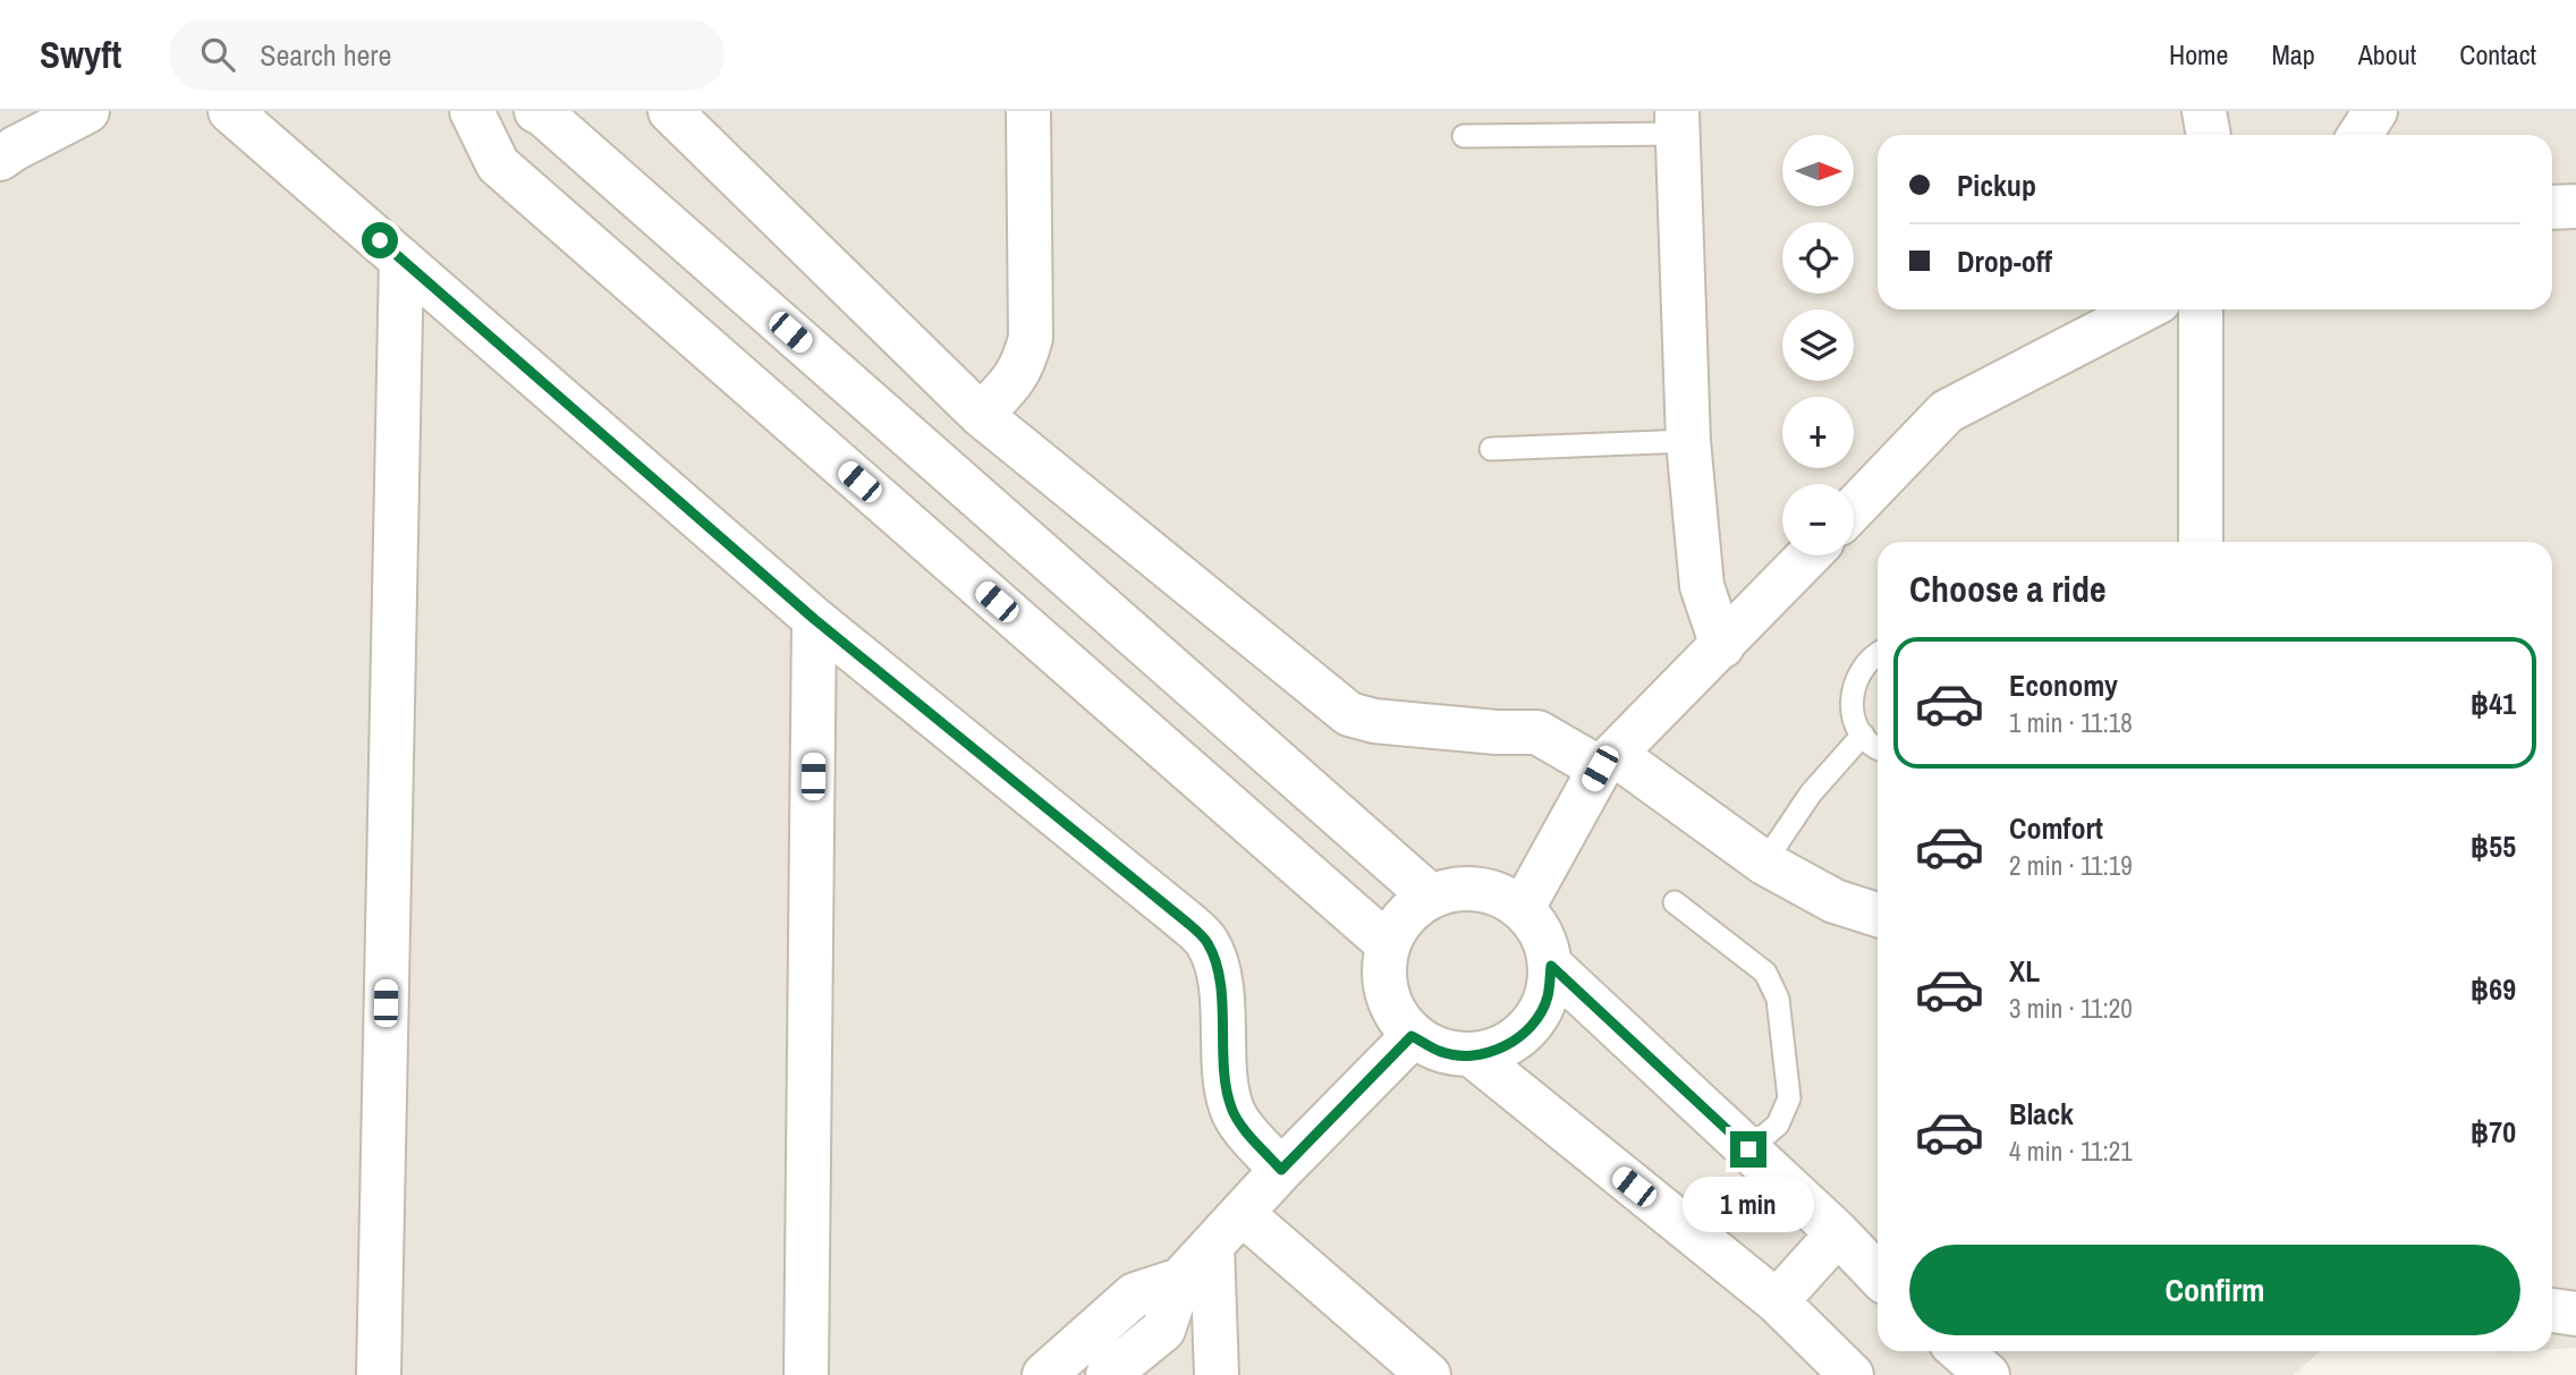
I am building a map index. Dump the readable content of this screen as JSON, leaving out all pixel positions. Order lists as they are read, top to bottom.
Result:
{
  "north": "right",
  "page": {
    "header": "Swyft",
    "search": "Search here",
    "nav": [
      "Home",
      "Map",
      "About",
      "Contact"
    ],
    "map_buttons": ["+", "−"],
    "banner": ["Pickup", "Drop-off"],
    "heading": "Choose a ride",
    "list": [
      {
        "name": "Economy",
        "note": "1 min · 11:18",
        "value": "฿41"
      },
      {
        "name": "Comfort",
        "note": "2 min · 11:19",
        "value": "฿55"
      },
      {
        "name": "XL",
        "note": "3 min · 11:20",
        "value": "฿69"
      },
      {
        "name": "Black",
        "note": "4 min · 11:21",
        "value": "฿70"
      }
    ],
    "bubble": "1 min",
    "buttons": "Confirm"
  }
}
